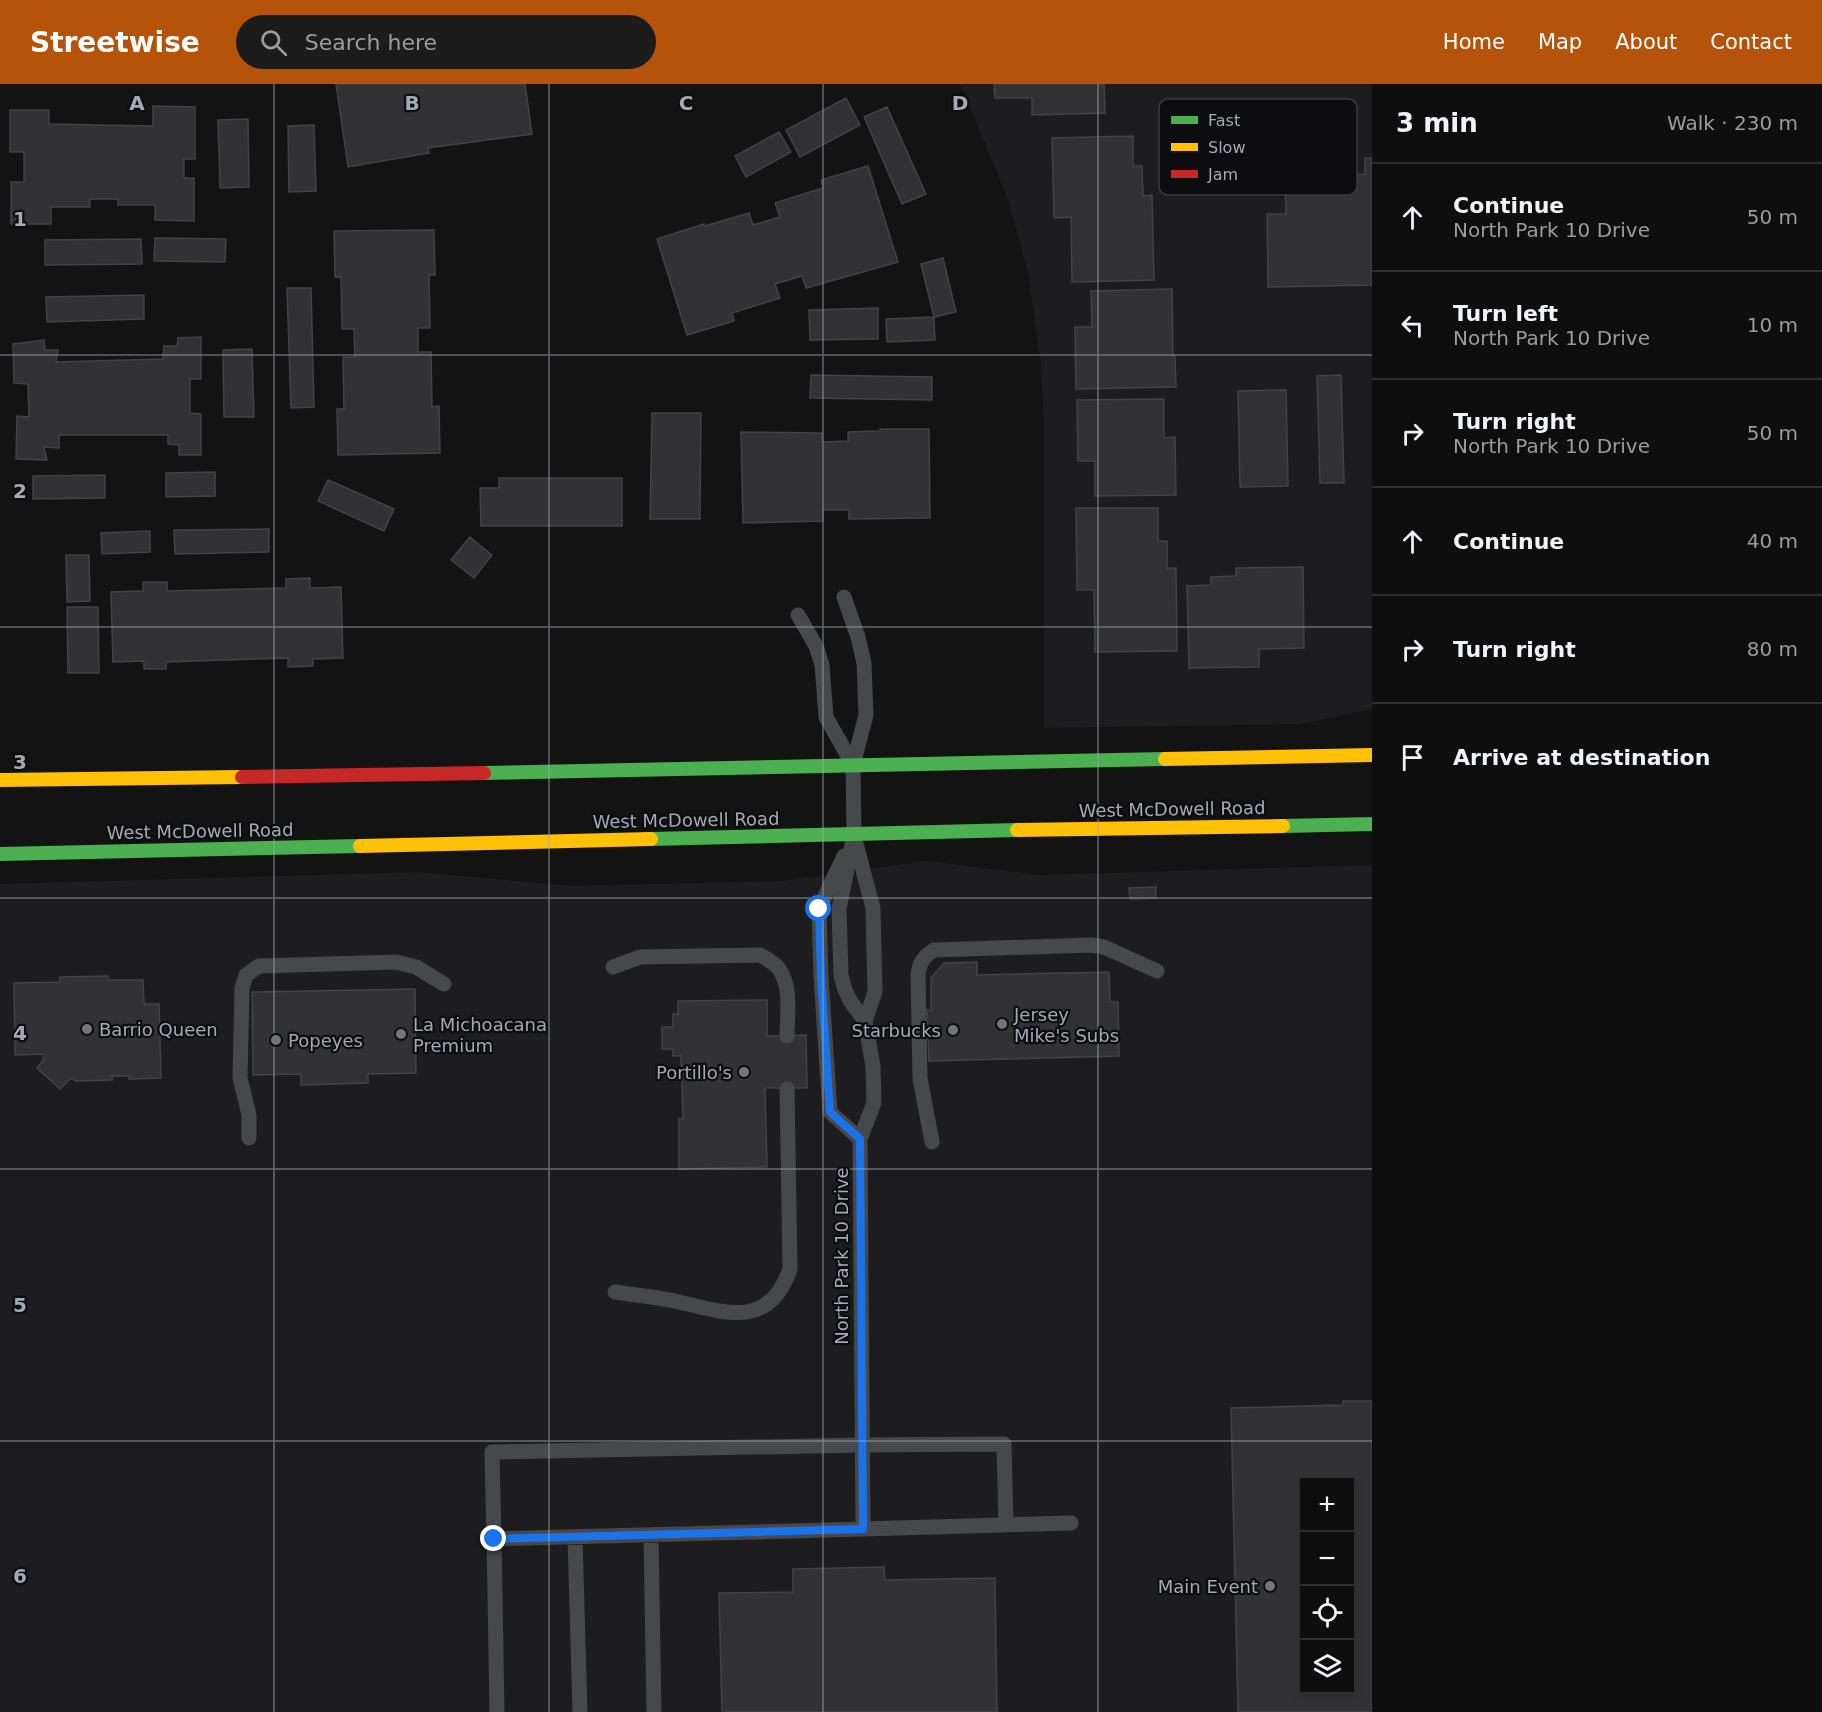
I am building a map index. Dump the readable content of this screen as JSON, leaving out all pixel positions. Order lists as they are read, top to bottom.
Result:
{
  "streets": {
    "main road": ["West McDowell Road"],
    "lane": ["North Park 10 Drive"]
  },
  "crossings": [
    ["West McDowell Road", "North Park 10 Drive"]
  ],
  "places": [
    "Jersey Mike's Subs",
    "Barrio Queen",
    "Starbucks",
    "La Michoacana Premium",
    "Popeyes",
    "Portillo's",
    "Main Event"
  ],
  "legend": ["Fast", "Slow", "Jam"],
  "page": {
    "header": "Streetwise",
    "search": "Search here",
    "nav": [
      "Home",
      "Map",
      "About",
      "Contact"
    ],
    "heading": ["3 min", "Walk · 230 m"],
    "list": [
      ["Continue", "North Park 10 Drive", "50 m"],
      ["Turn left", "North Park 10 Drive", "10 m"],
      ["Turn right", "North Park 10 Drive", "50 m"],
      ["Continue", "40 m"],
      ["Turn right", "80 m"],
      "Arrive at destination"
    ],
    "map_buttons": ["+", "−"]
  },
  "grid": {
    "columns": [
      "A",
      "B",
      "C",
      "D"
    ],
    "rows": [
      "1",
      "2",
      "3",
      "4",
      "5",
      "6"
    ]
  }
}
